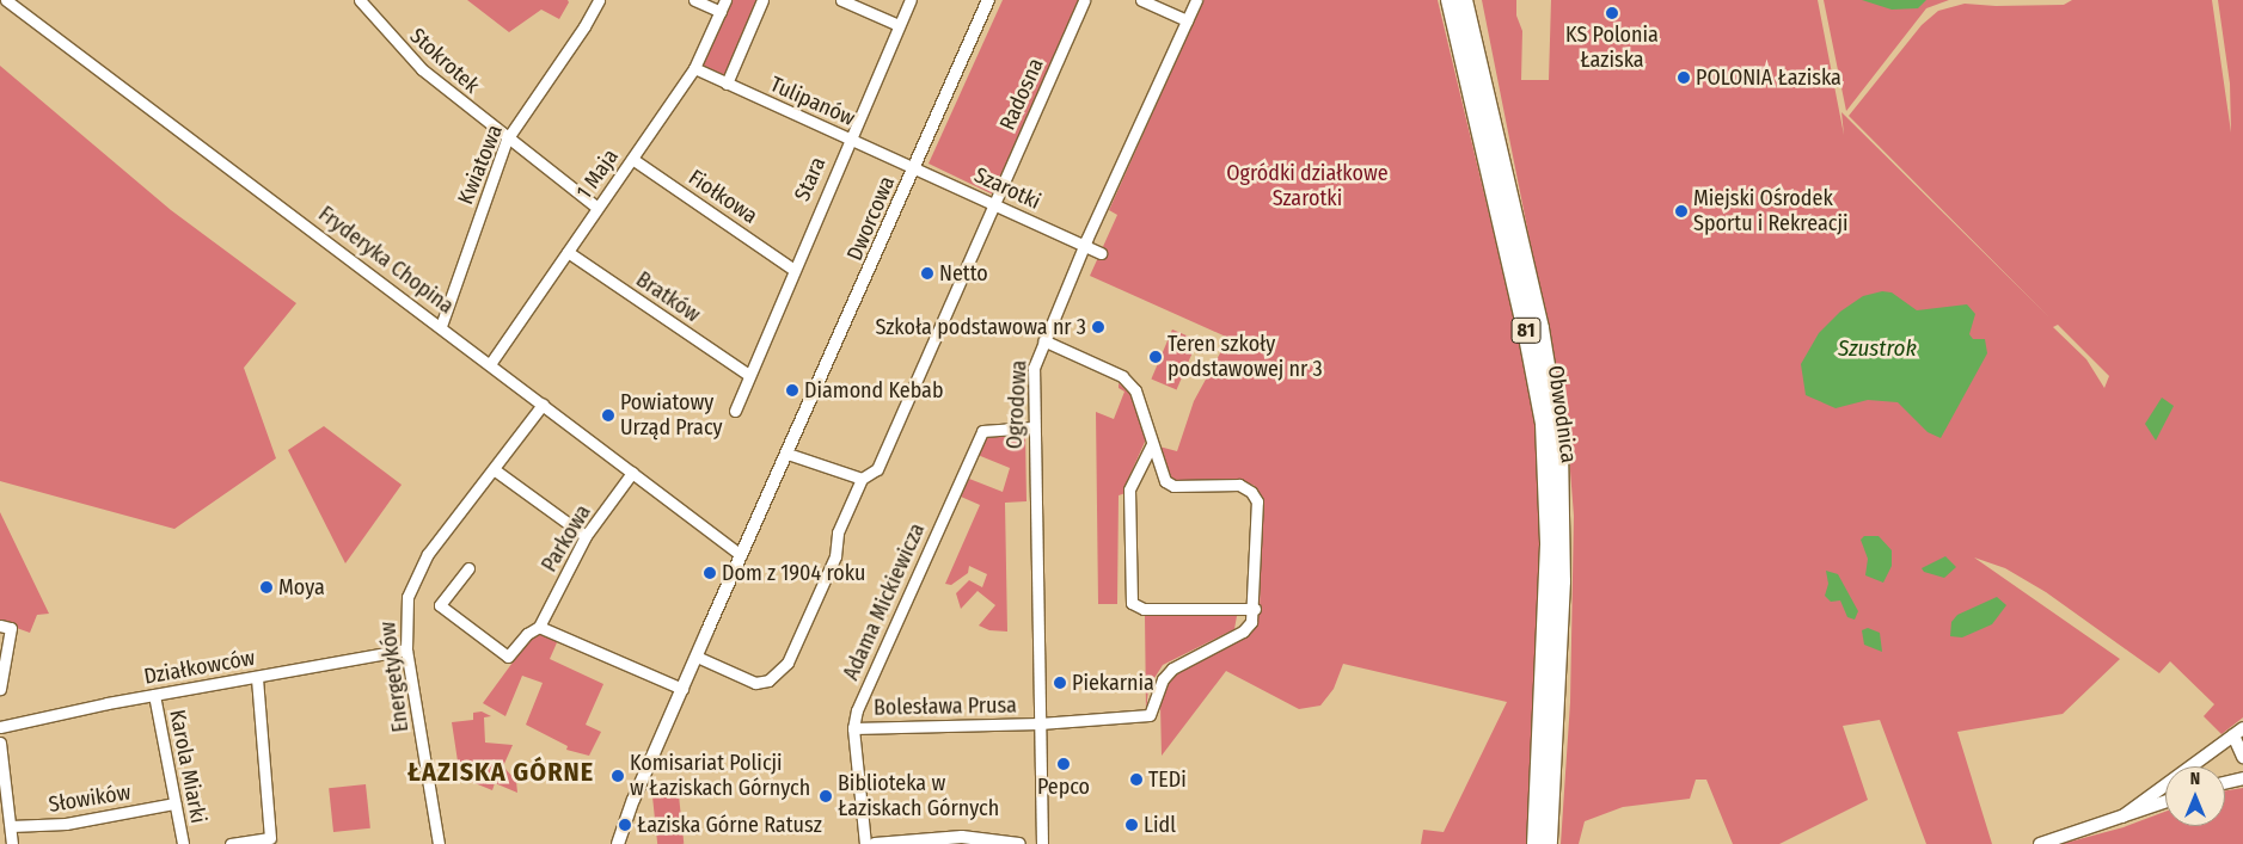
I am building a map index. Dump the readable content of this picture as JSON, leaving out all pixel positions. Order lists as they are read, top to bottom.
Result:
{
  "streets": {
    "main road": ["81", "Obwodnica"],
    "street": [
      "Stokrotek",
      "Radosna",
      "Tulipanów",
      "Kwiatowa",
      "1 Maja",
      "Stara",
      "Szarotki",
      "Fiołkowa",
      "Dworcowa",
      "Fryderyka Chopina",
      "Bratków",
      "Ogrodowa",
      "Parkowa",
      "Adama Mickiewicza",
      "Działkowców",
      "Energetyków",
      "Bolesława Prusa",
      "Karola Miarki",
      "Słowików"
    ]
  },
  "crossings": [
    ["Stokrotek", "Kwiatowa"],
    ["Stokrotek", "1 Maja"],
    ["Radosna", "Szarotki"],
    ["Tulipanów", "1 Maja"],
    ["Tulipanów", "Stara"],
    ["Tulipanów", "Szarotki"],
    ["Tulipanów", "Dworcowa"],
    ["Kwiatowa", "Fryderyka Chopina"],
    ["1 Maja", "Fiołkowa"],
    ["1 Maja", "Fryderyka Chopina"],
    ["1 Maja", "Bratków"],
    ["Stara", "Fiołkowa"],
    ["Stara", "Bratków"],
    ["Szarotki", "Dworcowa"],
    ["Szarotki", "Ogrodowa"],
    ["Dworcowa", "Fryderyka Chopina"],
    ["Fryderyka Chopina", "Parkowa"],
    ["Fryderyka Chopina", "Energetyków"],
    ["Ogrodowa", "Adama Mickiewicza"],
    ["Ogrodowa", "Bolesława Prusa"],
    ["Adama Mickiewicza", "Bolesława Prusa"],
    ["Działkowców", "Energetyków"],
    ["Działkowców", "Karola Miarki"],
    ["Karola Miarki", "Słowików"]
  ],
  "districts": ["ŁAZISKA GÓRNE"],
  "water": ["Szustrok"],
  "parks": ["Ogródki działkowe Szarotki"],
  "places": [
    "KS Polonia Łaziska",
    "POLONIA Łaziska",
    "Miejski Ośrodek Sportu i Rekreacji",
    "Netto",
    "Szkoła podstawowa nr 3",
    "Teren szkoły podstawowej nr 3",
    "Diamond Kebab",
    "Powiatowy Urząd Pracy",
    "Dom z 1904 roku",
    "Moya",
    "Piekarnia",
    "Pepco",
    "Komisariat Policji w Łaziskach Górnych",
    "TEDi",
    "Biblioteka w Łaziskach Górnych",
    "Łaziska Górne Ratusz",
    "Lidl"
  ],
  "north": "top"
}
